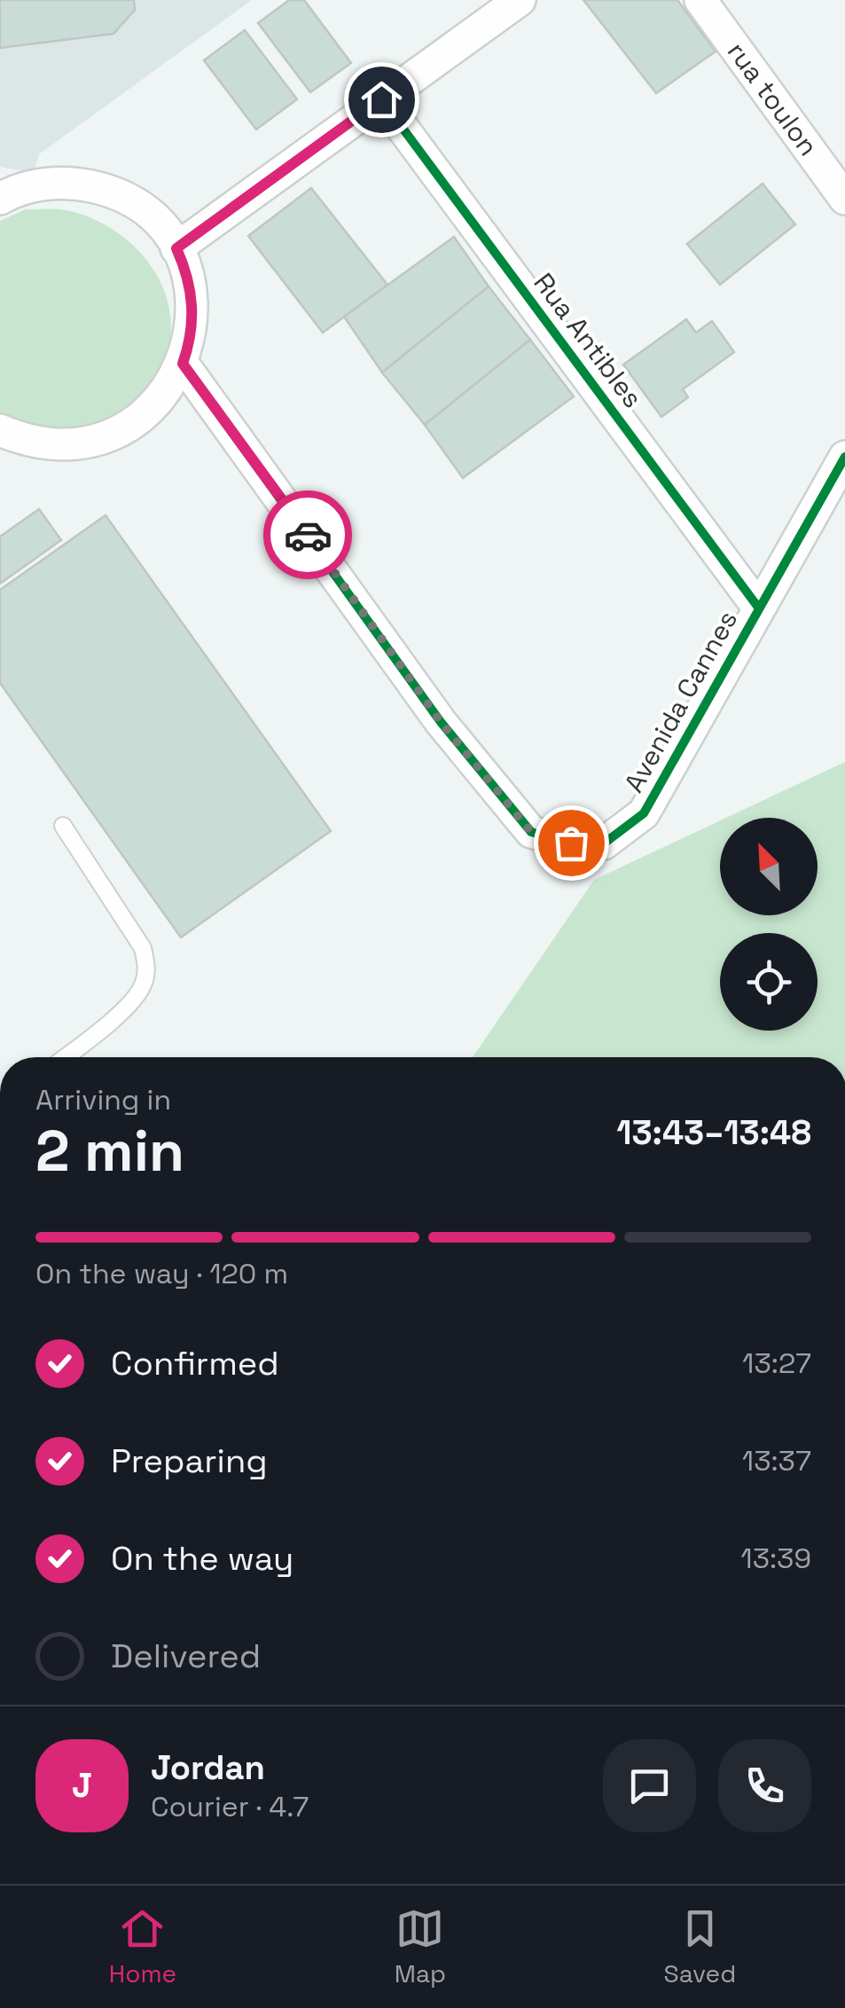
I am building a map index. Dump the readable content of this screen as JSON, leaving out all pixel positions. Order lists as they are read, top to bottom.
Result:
{
  "streets": {
    "street": ["rua toulon", "Rua Antibles", "Avenida Cannes"]
  },
  "crossings": [
    ["Rua Antibles", "Avenida Cannes"]
  ],
  "north": "top left",
  "page": {
    "heading": ["2 min", "Arriving in", "13:43–13:48"],
    "panel": ["Jordan", "Courier · 4.7"],
    "bar": "On the way · 120 m",
    "list": [
      ["Confirmed", "13:27"],
      ["Preparing", "13:37"],
      ["On the way", "13:39"],
      "Delivered"
    ],
    "round": "J",
    "tabs": ["Home", "Map", "Saved"]
  }
}
